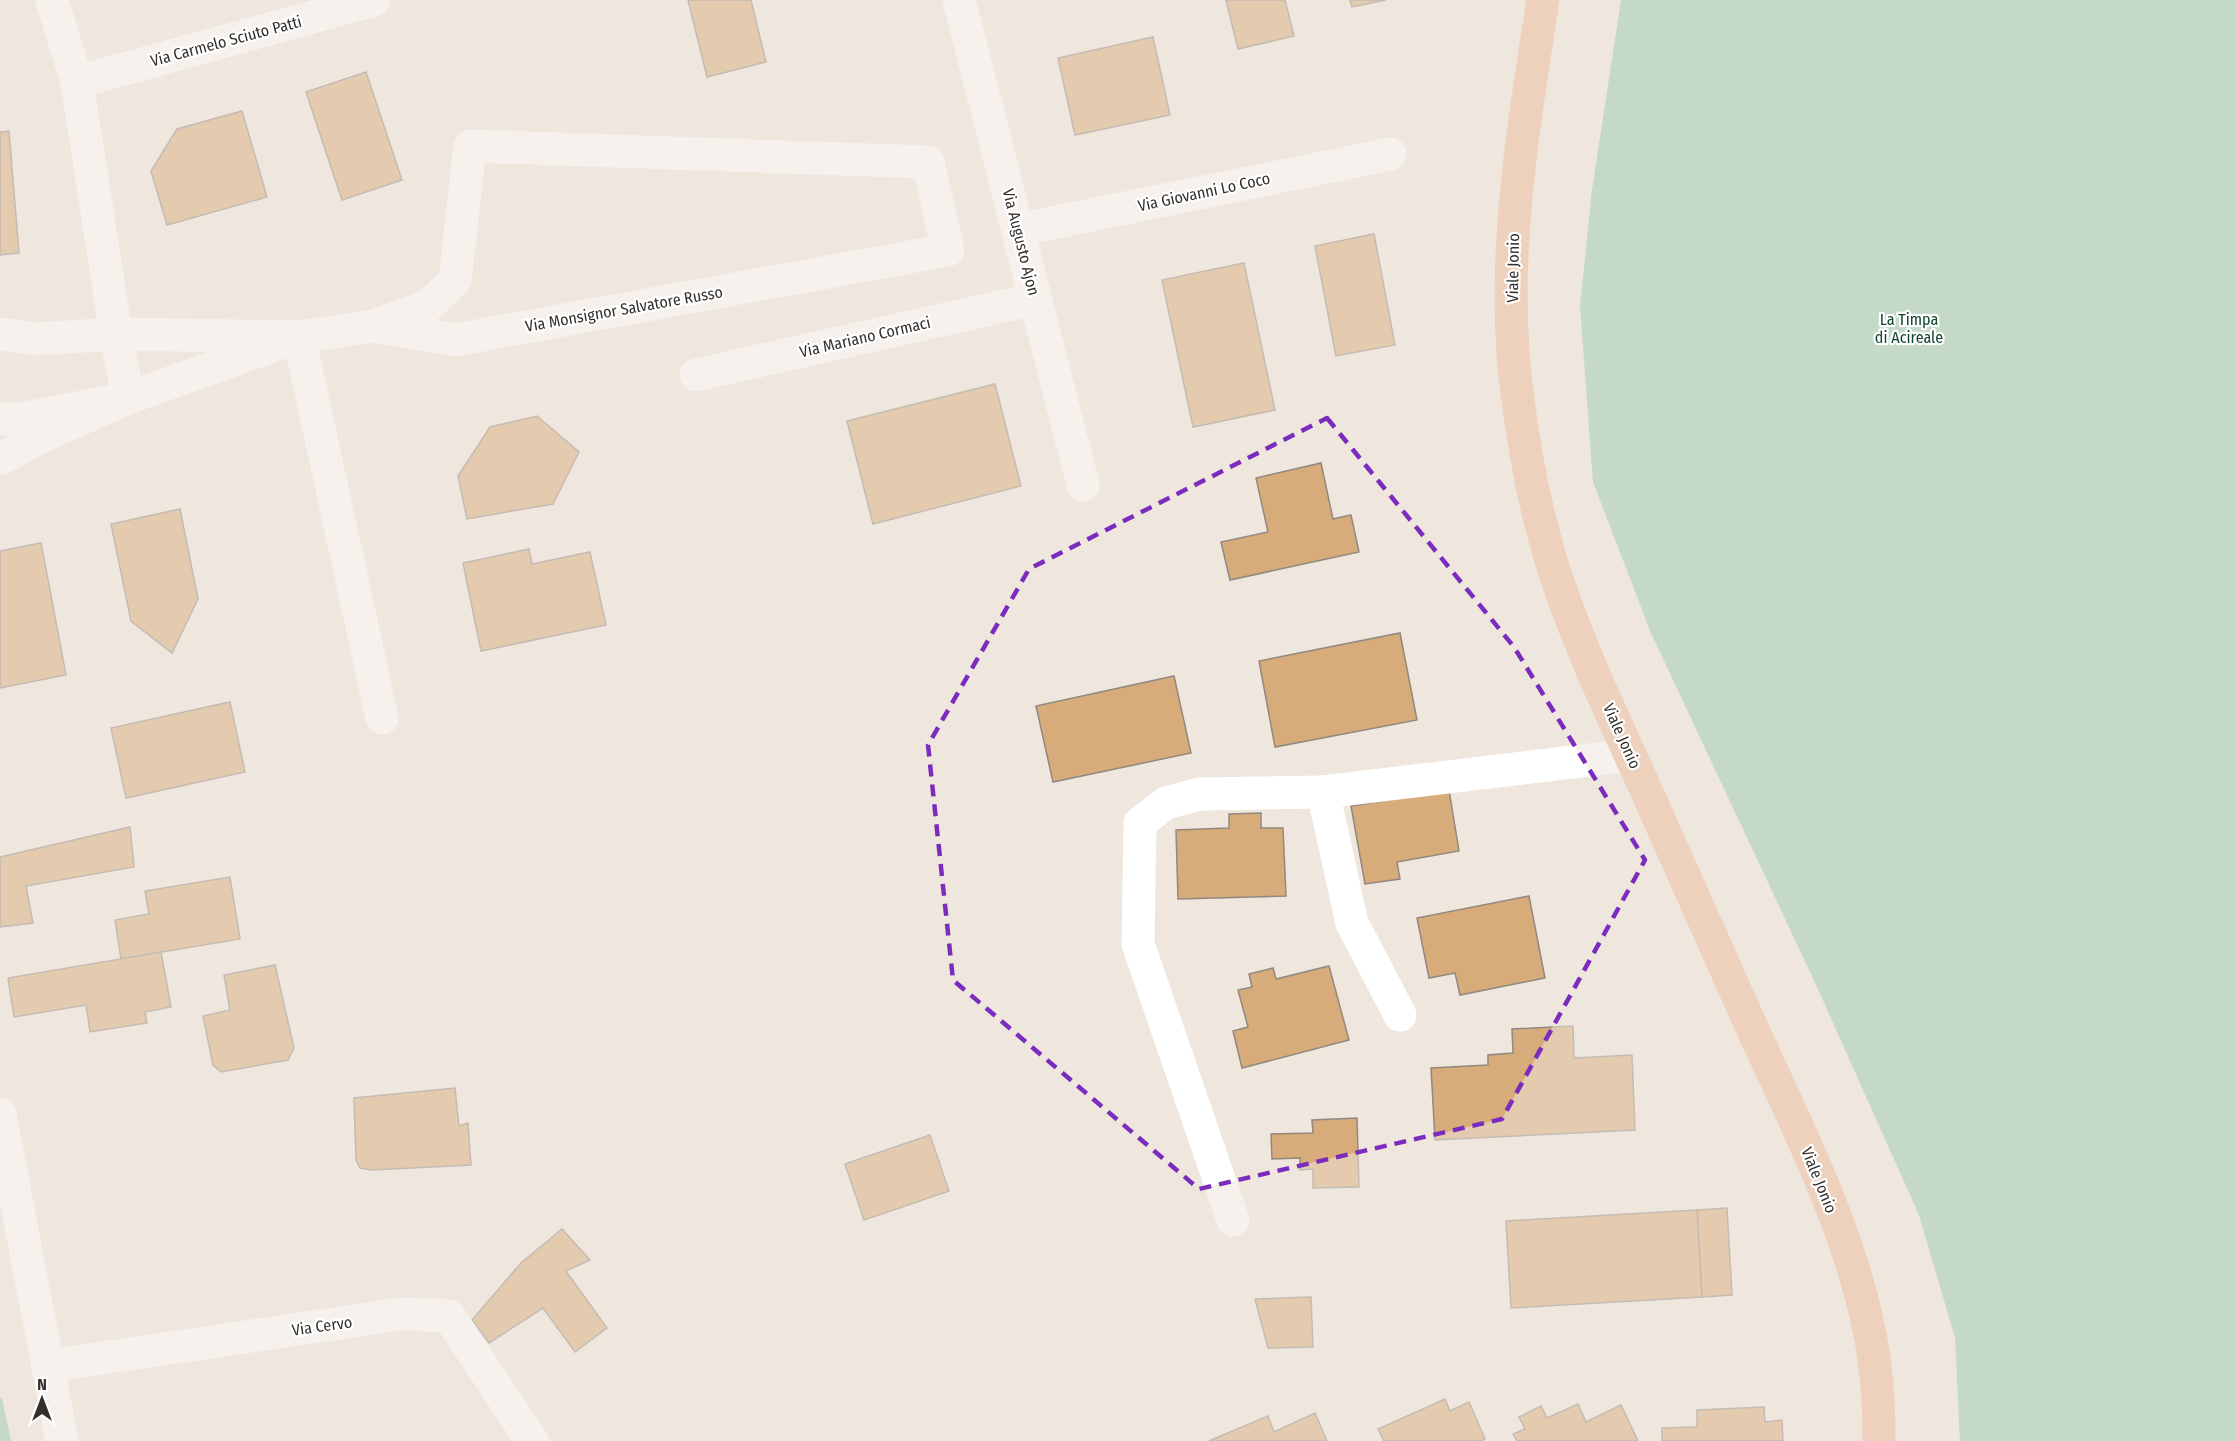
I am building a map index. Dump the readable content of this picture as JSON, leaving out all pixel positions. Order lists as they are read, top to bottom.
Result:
{
  "streets": {
    "main road": ["Viale Jonio"],
    "street": [
      "Via Carmelo Sciuto Patti",
      "Via Giovanni Lo Coco",
      "Via Augusto Ajon",
      "Via Monsignor Salvatore Russo",
      "Via Mariano Cormaci",
      "Via Cervo"
    ]
  },
  "crossings": [
    ["Via Giovanni Lo Coco", "Via Augusto Ajon"],
    ["Via Augusto Ajon", "Via Mariano Cormaci"]
  ],
  "parks": ["La Timpa di Acireale"],
  "north": "top"
}
